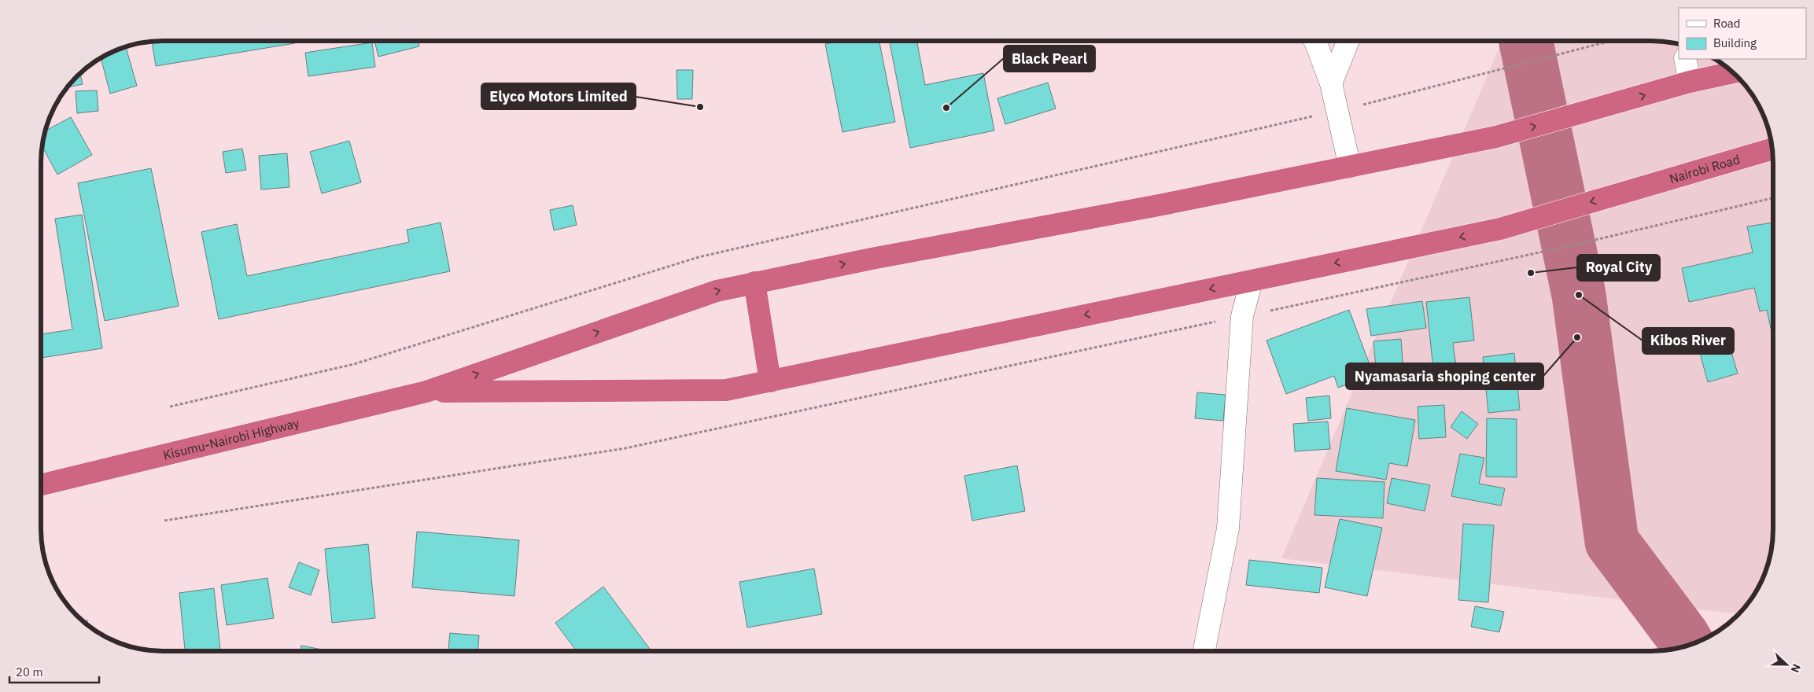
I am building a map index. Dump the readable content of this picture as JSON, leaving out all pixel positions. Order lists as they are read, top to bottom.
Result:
{
  "streets": {
    "highway": ["Nairobi Road", "Kisumu-Nairobi Highway"]
  },
  "crossings": [
    ["Nairobi Road", "Kisumu-Nairobi Highway"]
  ],
  "places": [
    "Elyco Motors Limited",
    "Black Pearl",
    "Royal City",
    "Kibos River",
    "Nyamasaria shoping center"
  ],
  "legend": ["Road", "Building"],
  "scale_bar": "20 m",
  "north": "right"
}
